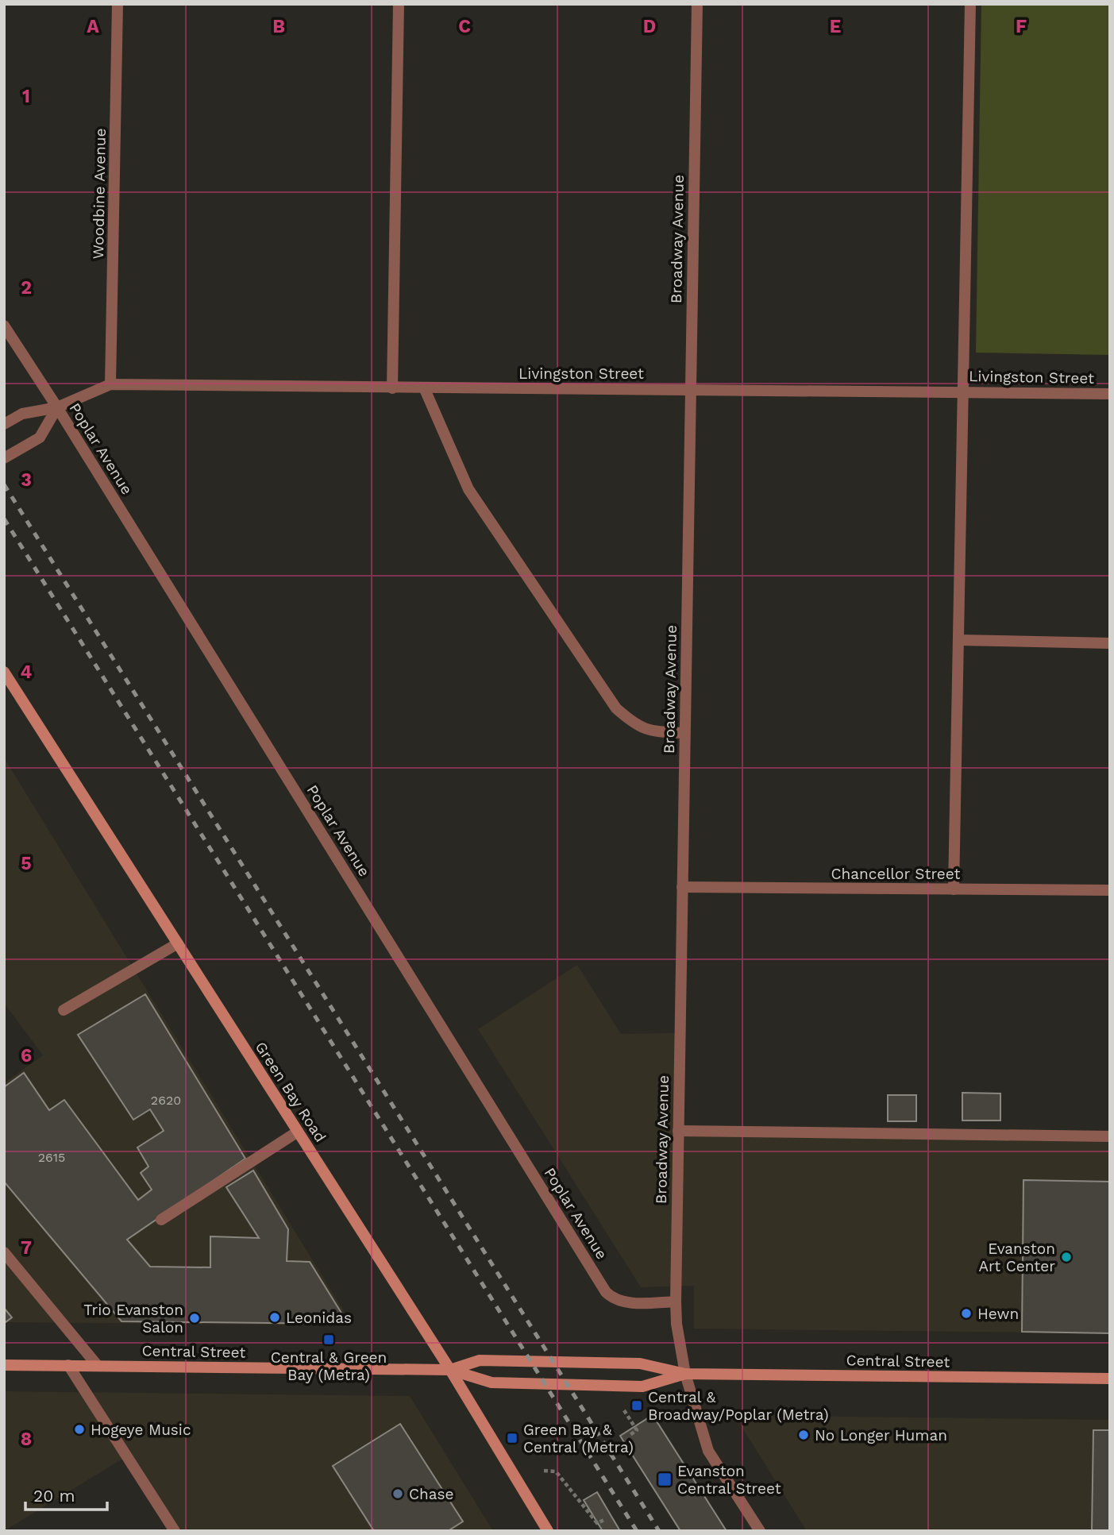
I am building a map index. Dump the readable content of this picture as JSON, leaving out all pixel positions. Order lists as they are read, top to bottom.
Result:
{
  "streets": {
    "main road": ["Green Bay Road", "Central Street"],
    "street": [
      "Woodbine Avenue",
      "Broadway Avenue",
      "Livingston Street",
      "Poplar Avenue",
      "Chancellor Street"
    ]
  },
  "crossings": [
    ["Woodbine Avenue", "Livingston Street"],
    ["Broadway Avenue", "Livingston Street"],
    ["Broadway Avenue", "Poplar Avenue"],
    ["Broadway Avenue", "Chancellor Street"],
    ["Broadway Avenue", "Central Street"],
    ["Livingston Street", "Poplar Avenue"],
    ["Green Bay Road", "Central Street"]
  ],
  "places": {
    "other": [
      "Evanston Art Center",
      "Hewn",
      "Leonidas",
      "Trio Evanston Salon",
      "Hogeye Music",
      "No Longer Human",
      "Chase"
    ],
    "transit": [
      "Central & Green Bay (Metra)",
      "Central & Broadway/Poplar (Metra)",
      "Green Bay & Central (Metra)",
      "Evanston Central Street"
    ]
  },
  "house_numbers": ["2620", "2615"],
  "scale_bar": "20 m",
  "grid": {
    "columns": [
      "A",
      "B",
      "C",
      "D",
      "E",
      "F"
    ],
    "rows": [
      "1",
      "2",
      "3",
      "4",
      "5",
      "6",
      "7",
      "8"
    ]
  }
}
